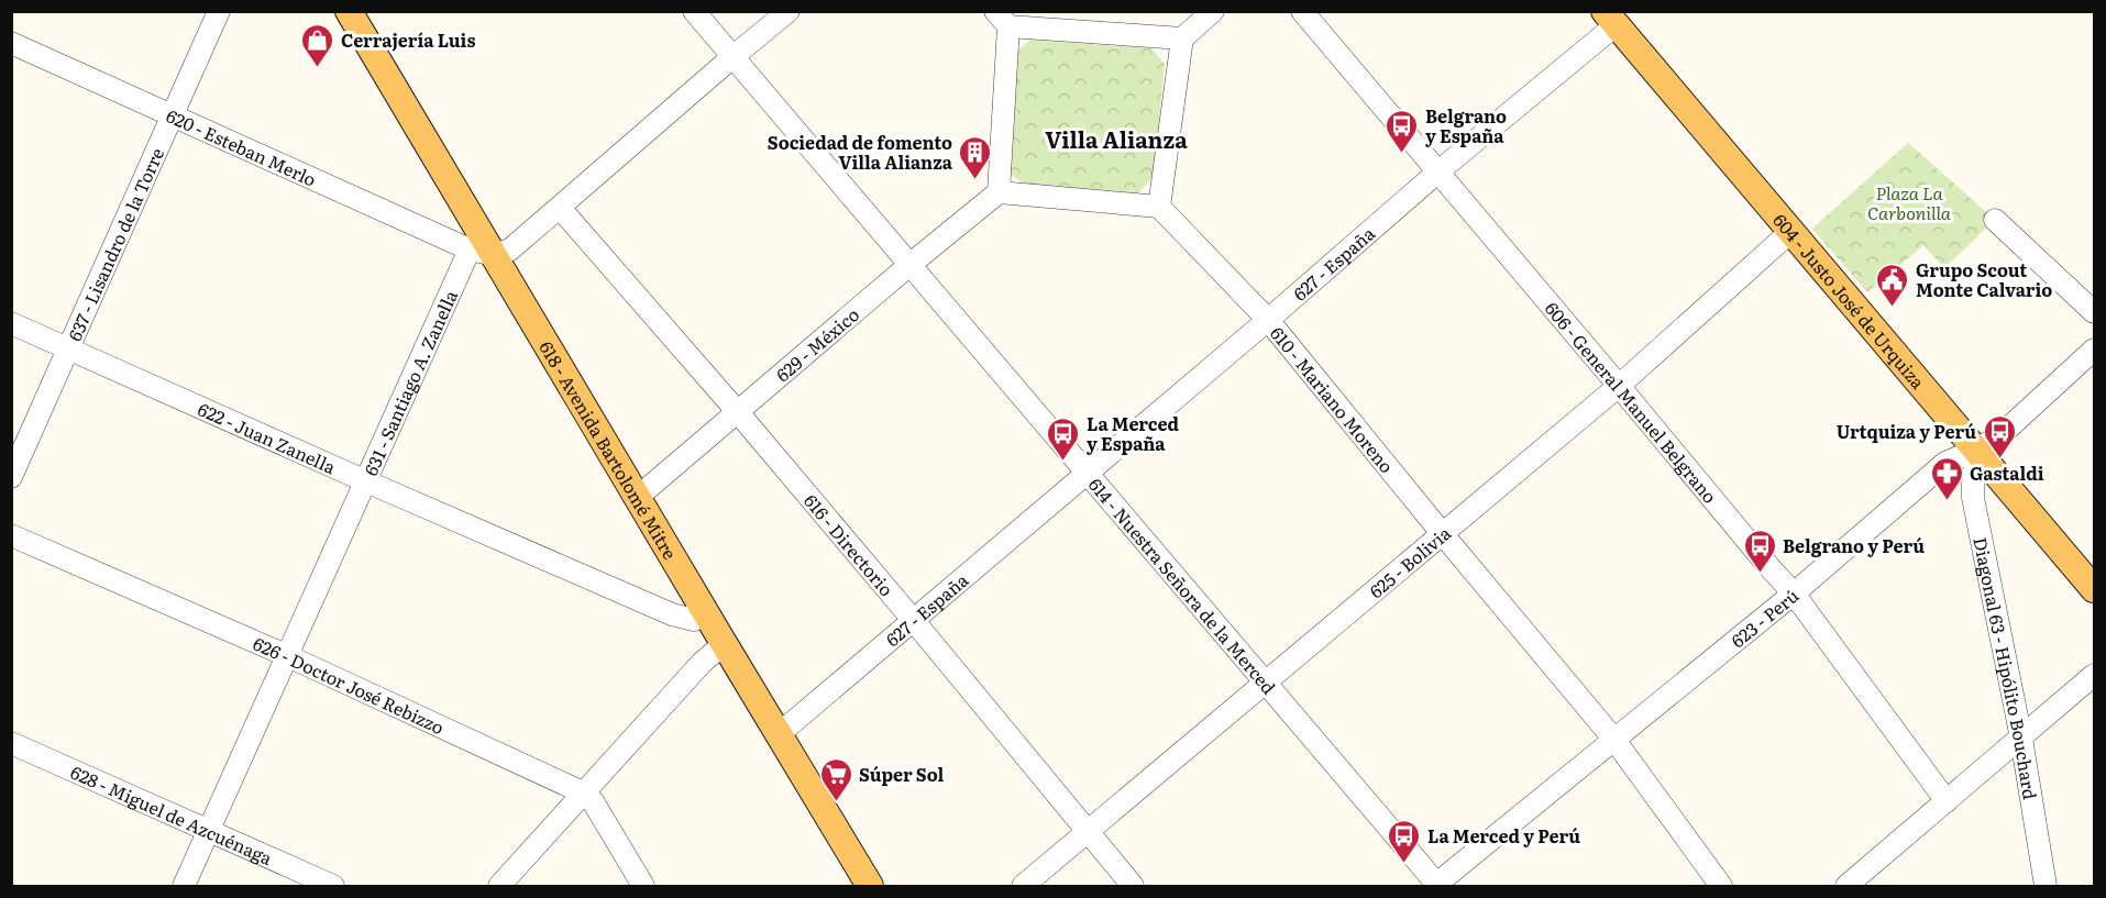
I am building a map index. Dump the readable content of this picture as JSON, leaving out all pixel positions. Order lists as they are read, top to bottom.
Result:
{
  "streets": {
    "main road": ["604 - Justo José de Urquiza", "618 - Avenida Bartolomé Mitre"],
    "street": [
      "620 - Esteban Merlo",
      "637 - Lisandro de la Torre",
      "627 - España",
      "629 - México",
      "631 - Santiago A. Zanella",
      "610 - Mariano Moreno",
      "606 - General Manuel Belgrano",
      "622 - Juan Zanella",
      "616 - Directorio",
      "625 - Bolivia",
      "614 - Nuestra Señora de la Merced",
      "623 - Perú",
      "Diagonal 63 - Hipólito Bouchard",
      "626 - Doctor José Rebizzo",
      "628 - Miguel de Azcuénaga"
    ]
  },
  "crossings": [
    ["620 - Esteban Merlo", "637 - Lisandro de la Torre"],
    ["620 - Esteban Merlo", "631 - Santiago A. Zanella"],
    ["620 - Esteban Merlo", "618 - Avenida Bartolomé Mitre"],
    ["637 - Lisandro de la Torre", "622 - Juan Zanella"],
    ["627 - España", "604 - Justo José de Urquiza"],
    ["627 - España", "610 - Mariano Moreno"],
    ["627 - España", "606 - General Manuel Belgrano"],
    ["627 - España", "618 - Avenida Bartolomé Mitre"],
    ["627 - España", "616 - Directorio"],
    ["627 - España", "614 - Nuestra Señora de la Merced"],
    ["604 - Justo José de Urquiza", "625 - Bolivia"],
    ["604 - Justo José de Urquiza", "623 - Perú"],
    ["604 - Justo José de Urquiza", "Diagonal 63 - Hipólito Bouchard"],
    ["629 - México", "618 - Avenida Bartolomé Mitre"],
    ["629 - México", "616 - Directorio"],
    ["629 - México", "614 - Nuestra Señora de la Merced"],
    ["631 - Santiago A. Zanella", "622 - Juan Zanella"],
    ["631 - Santiago A. Zanella", "618 - Avenida Bartolomé Mitre"],
    ["631 - Santiago A. Zanella", "626 - Doctor José Rebizzo"],
    ["631 - Santiago A. Zanella", "628 - Miguel de Azcuénaga"],
    ["610 - Mariano Moreno", "625 - Bolivia"],
    ["610 - Mariano Moreno", "623 - Perú"],
    ["606 - General Manuel Belgrano", "625 - Bolivia"],
    ["606 - General Manuel Belgrano", "623 - Perú"],
    ["622 - Juan Zanella", "618 - Avenida Bartolomé Mitre"],
    ["616 - Directorio", "625 - Bolivia"],
    ["625 - Bolivia", "614 - Nuestra Señora de la Merced"],
    ["614 - Nuestra Señora de la Merced", "623 - Perú"],
    ["623 - Perú", "Diagonal 63 - Hipólito Bouchard"]
  ],
  "districts": ["Villa Alianza"],
  "parks": ["Plaza La Carbonilla"],
  "places": {
    "shop": ["Cerrajería Luis"],
    "bus stop": [
      "Belgrano y España",
      "Urtquiza y Perú",
      "La Merced y España",
      "Belgrano y Perú",
      "La Merced y Perú"
    ],
    "building": ["Sociedad de fomento Villa Alianza"],
    "public building": ["Grupo Scout Monte Calvario"],
    "pharmacy": ["Gastaldi"],
    "supermarket": ["Súper Sol"]
  }
}
